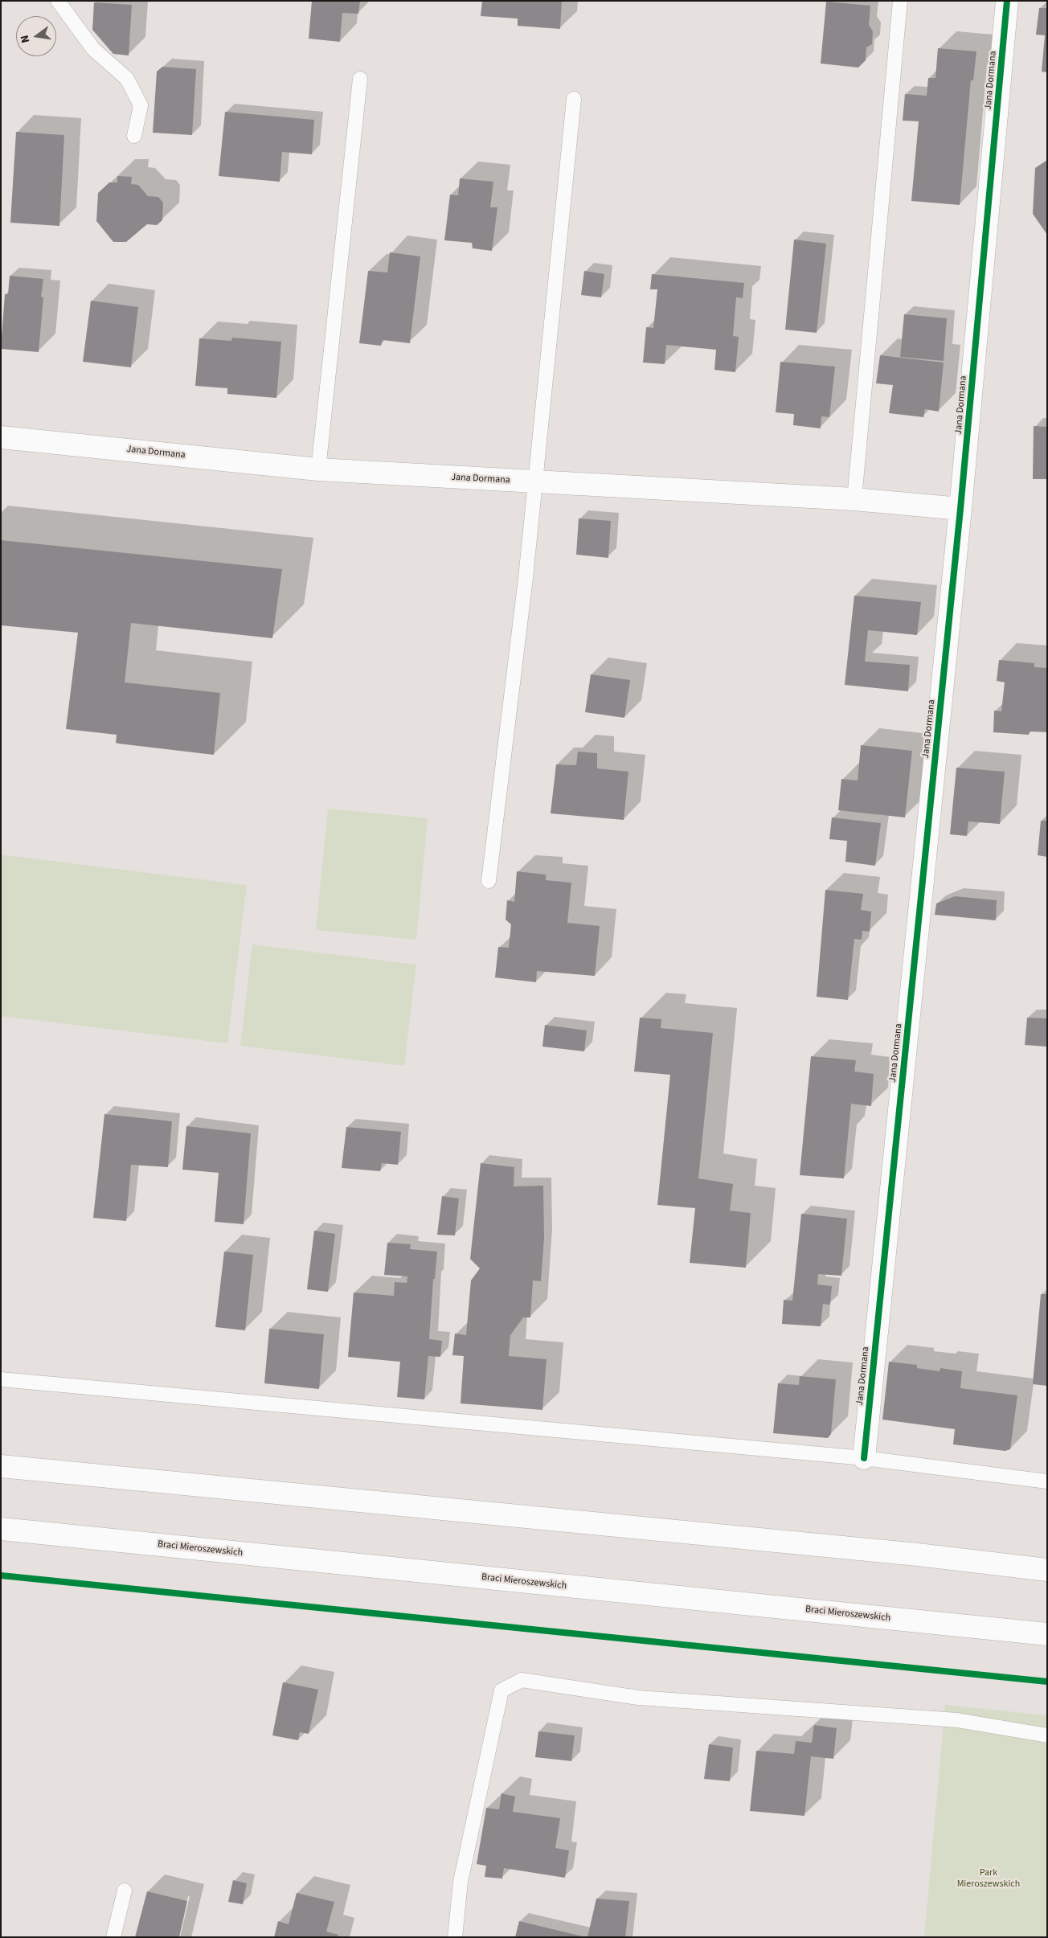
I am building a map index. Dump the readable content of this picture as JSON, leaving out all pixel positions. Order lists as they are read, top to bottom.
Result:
{
  "streets": {
    "street": ["Jana Dormana", "Braci Mieroszewskich"]
  },
  "parks": ["Park Mieroszewskich"],
  "north": "left"
}
